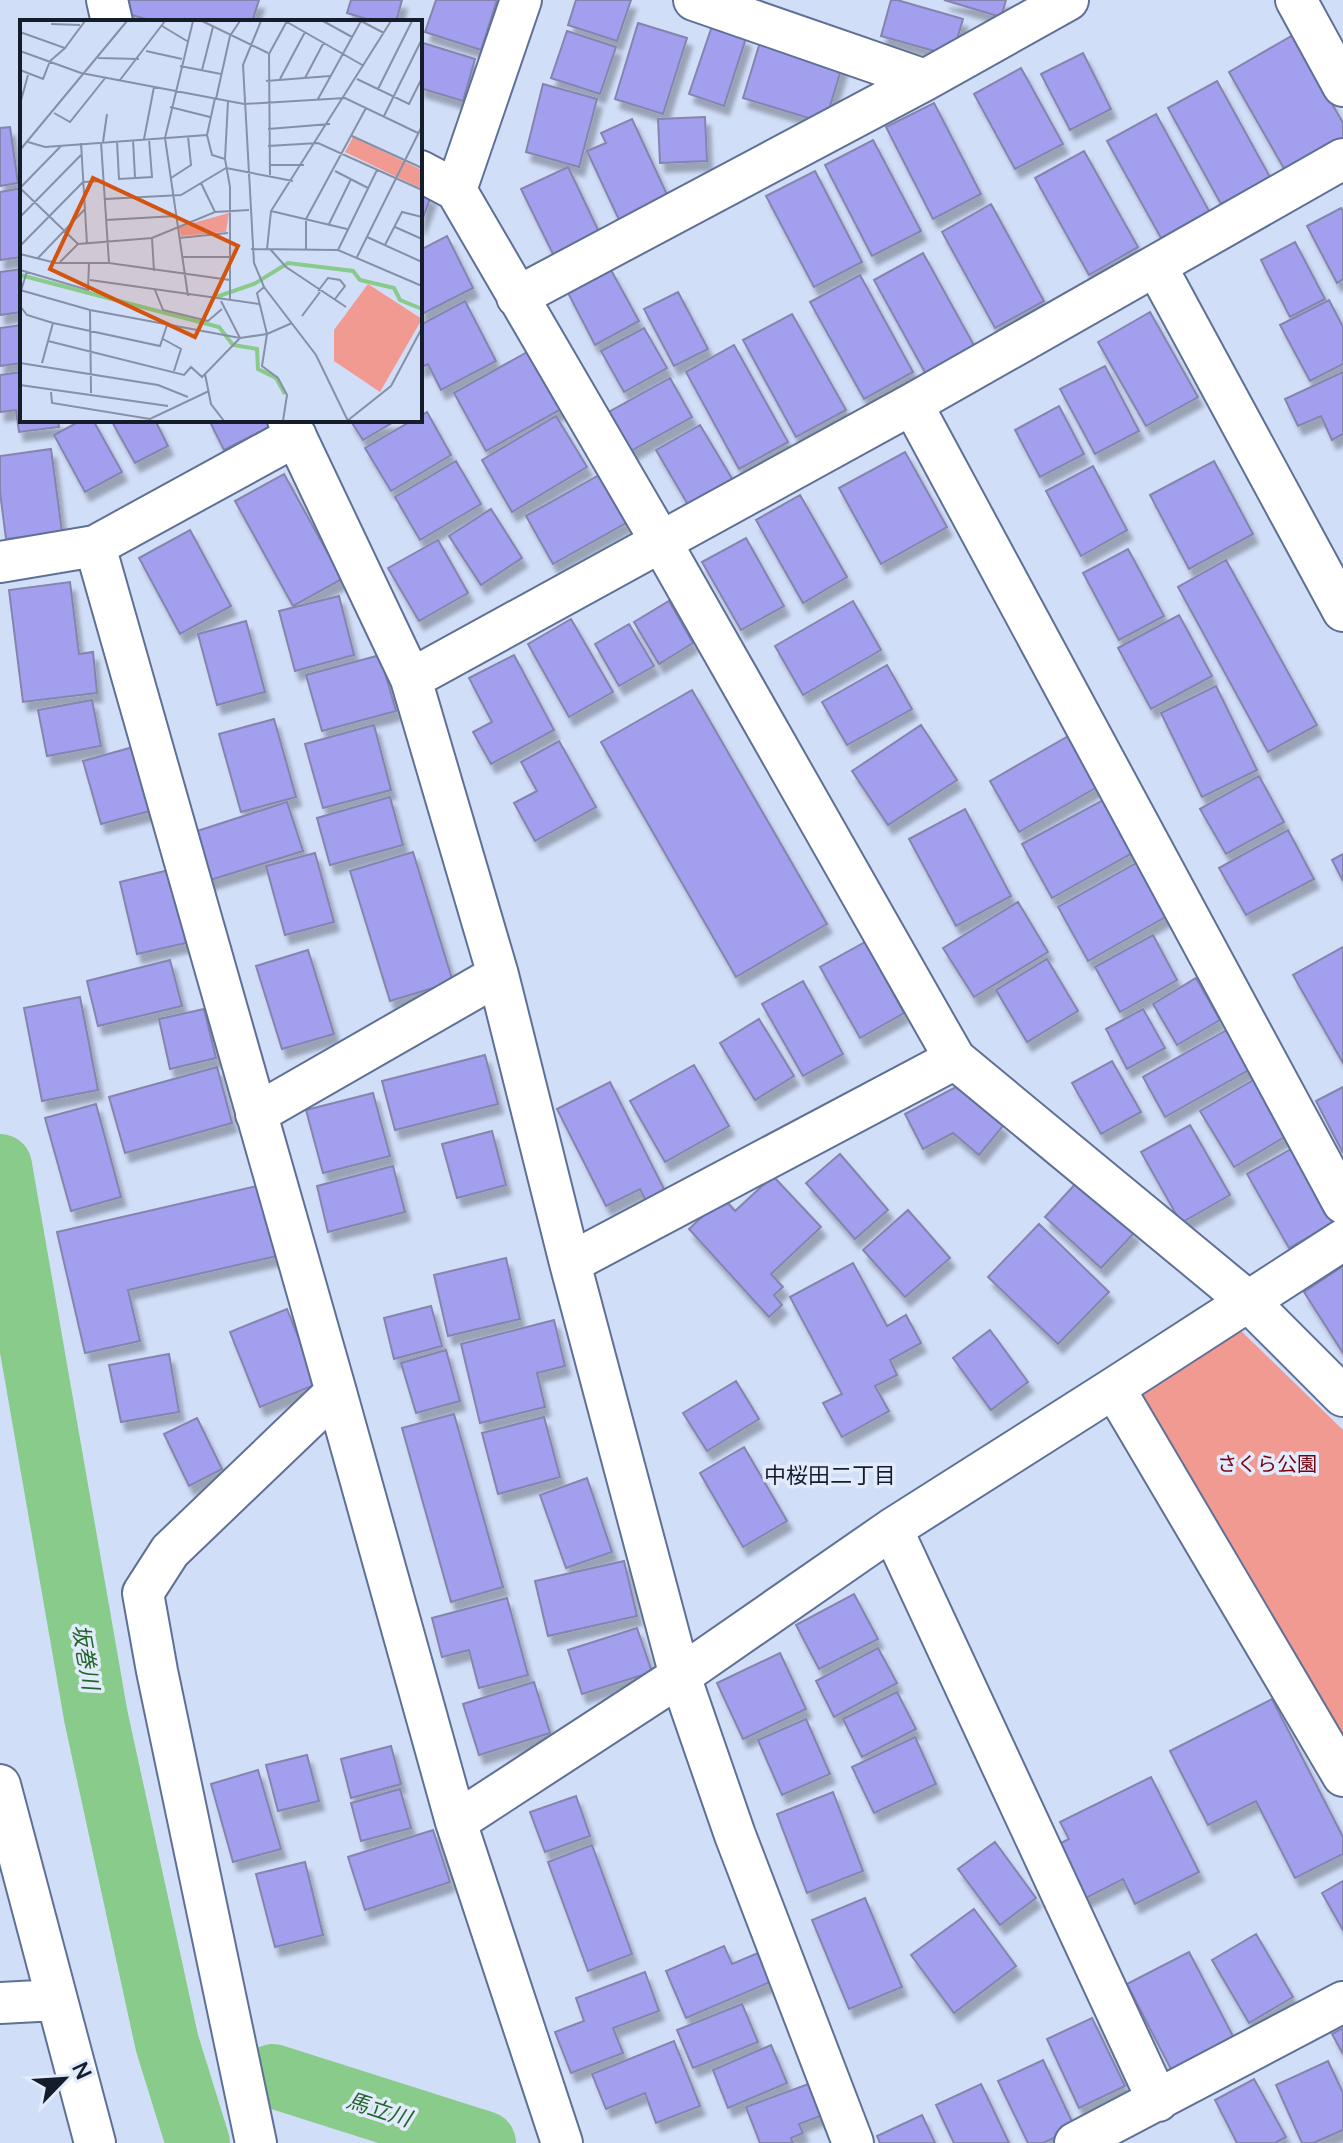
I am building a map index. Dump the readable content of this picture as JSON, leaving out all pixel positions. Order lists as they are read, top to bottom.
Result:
{
  "districts": ["中桜田二丁目"],
  "water": ["坂巻川", "馬立川"],
  "parks": ["さくら公園"],
  "north": "top right"
}
